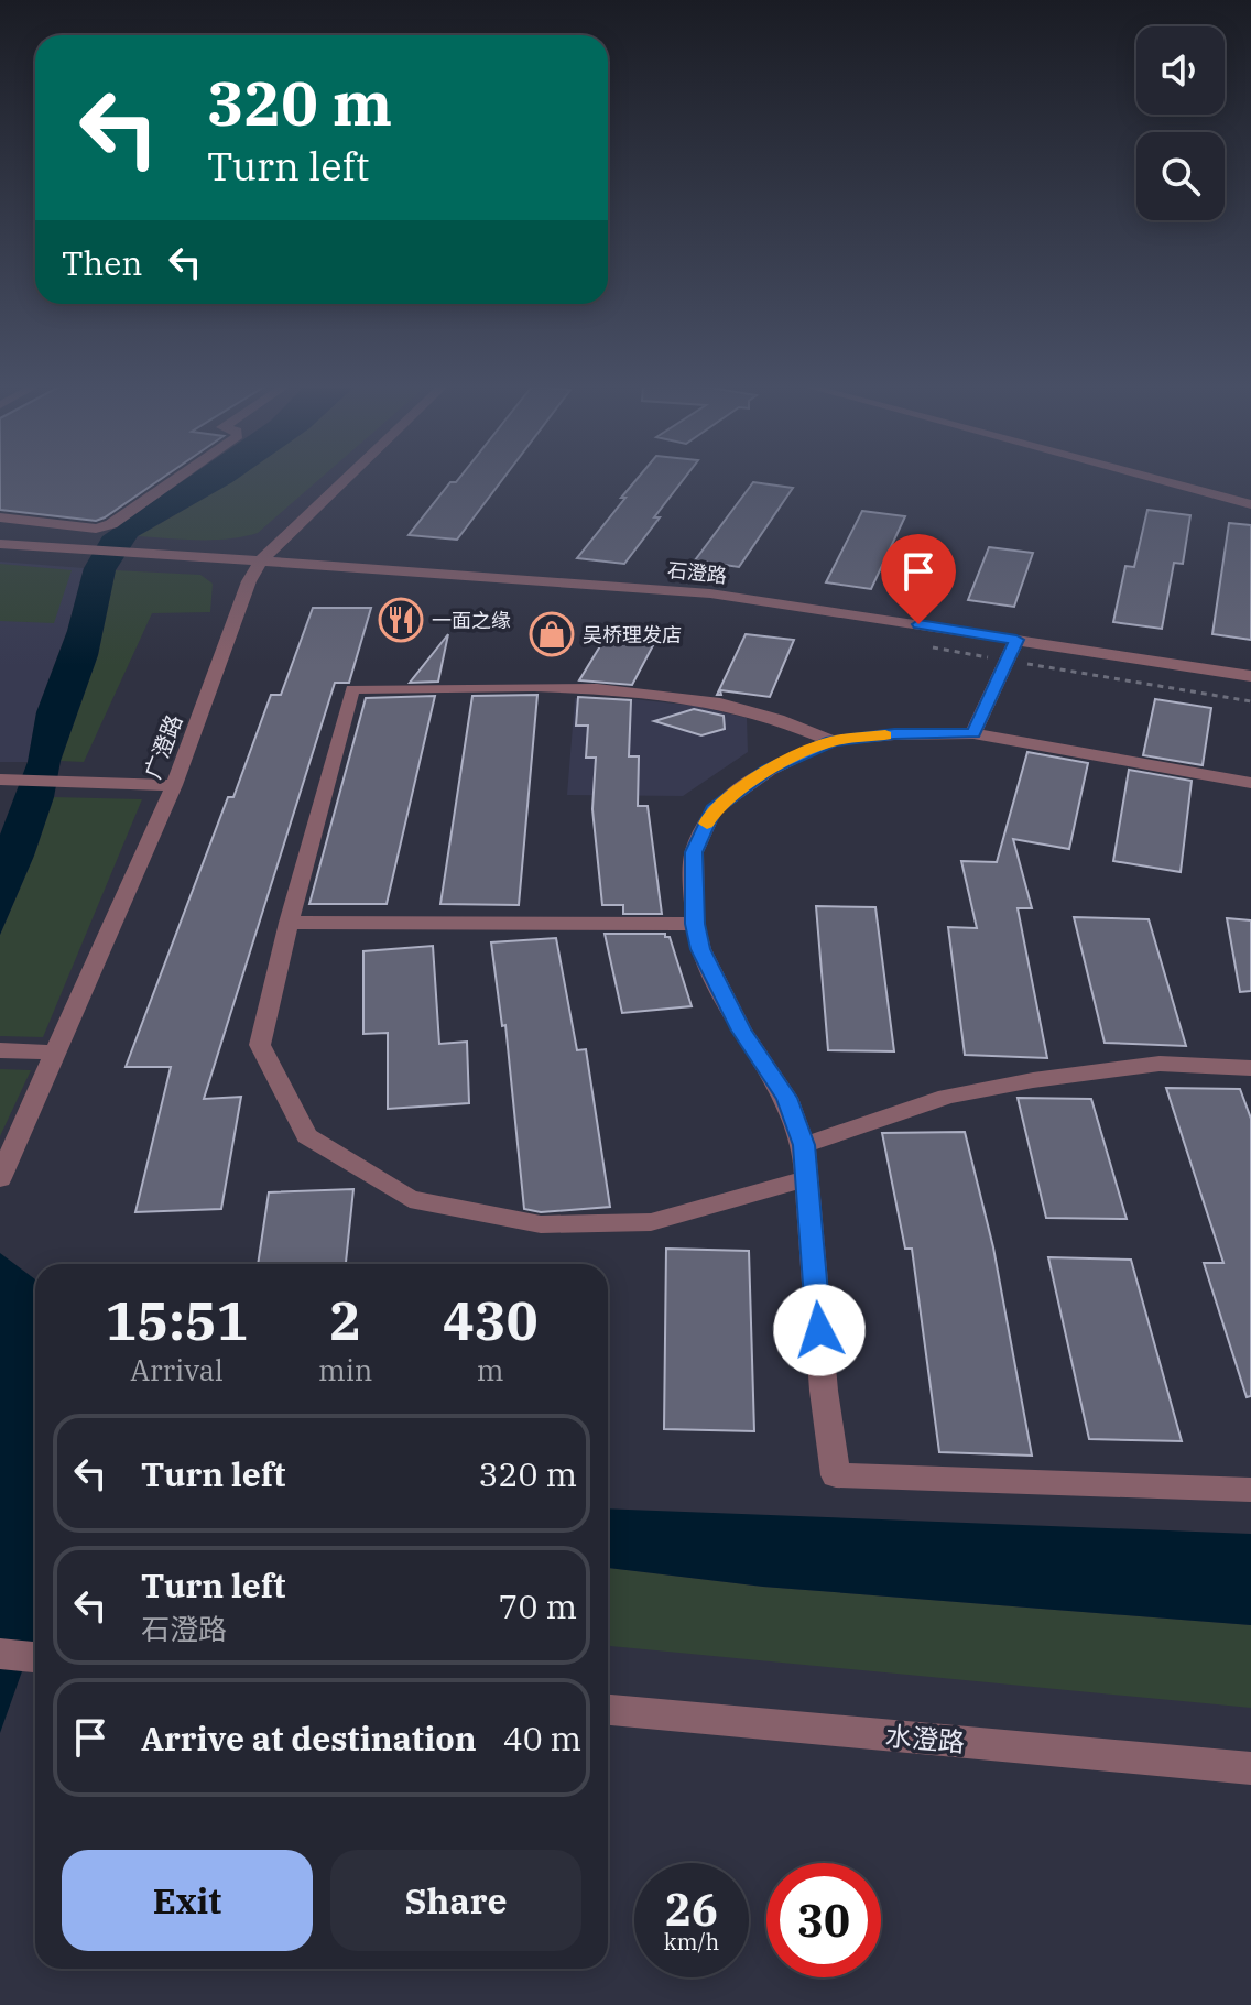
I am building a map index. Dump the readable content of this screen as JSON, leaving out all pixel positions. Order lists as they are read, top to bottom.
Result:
{
  "streets": {
    "street": ["石澄路", "广澄路", "水澄路"]
  },
  "crossings": [
    ["石澄路", "广澄路"]
  ],
  "places": {
    "restaurant": ["一面之缘"],
    "shop": ["吴桥理发店"]
  },
  "page": {
    "turn": ["320 m", "Turn left"],
    "then": "Then",
    "eta": [
      "15:51",
      "Arrival",
      "2",
      "min",
      "430",
      "m"
    ],
    "list": [
      {
        "name": "Turn left",
        "value": "320 m"
      },
      {
        "name": "Turn left",
        "note": "石澄路",
        "value": "70 m"
      },
      {
        "name": "Arrive at destination",
        "value": "40 m"
      }
    ],
    "buttons": ["Exit", "Share"],
    "speed": "26 km/h",
    "limit": "30"
  }
}
